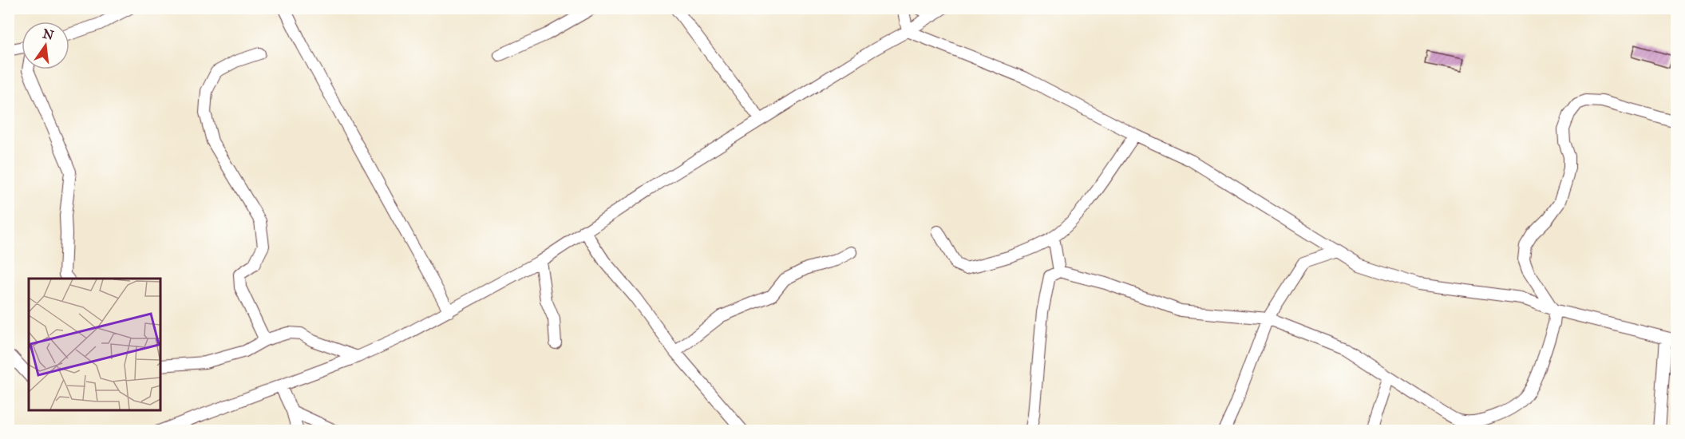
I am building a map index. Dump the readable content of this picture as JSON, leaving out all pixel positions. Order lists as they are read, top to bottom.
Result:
{
  "north": "top"
}
